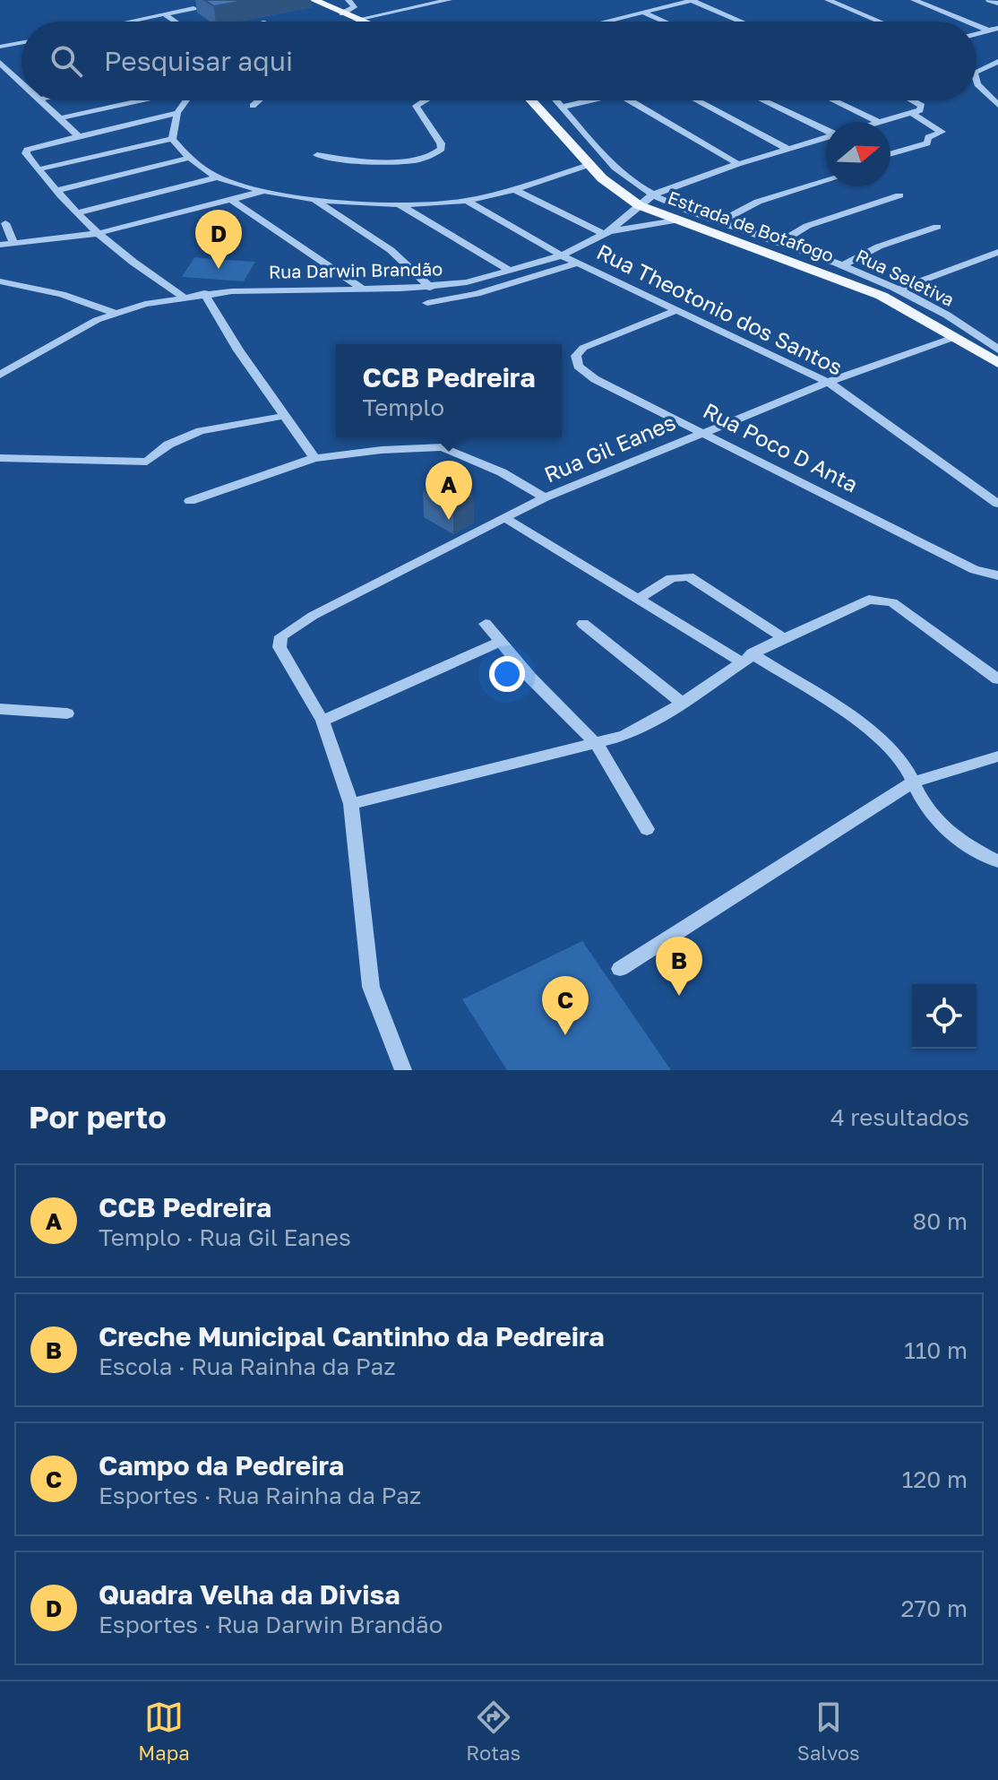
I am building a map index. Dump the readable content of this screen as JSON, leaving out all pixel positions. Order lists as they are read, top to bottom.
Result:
{
  "streets": {
    "main road": ["Estrada de Botafogo"],
    "street": [
      "Rua Darwin Brandão",
      "Rua Seletiva",
      "Rua Theotonio dos Santos",
      "Rua Poco D Anta",
      "Rua Gil Eanes"
    ]
  },
  "crossings": [
    ["Estrada de Botafogo", "Rua Darwin Brandão"],
    ["Estrada de Botafogo", "Rua Gil Eanes"],
    ["Rua Darwin Brandão", "Rua Theotonio dos Santos"],
    ["Rua Theotonio dos Santos", "Rua Poco D Anta"],
    ["Rua Theotonio dos Santos", "Rua Gil Eanes"],
    ["Rua Poco D Anta", "Rua Gil Eanes"]
  ],
  "north": "right",
  "page": {
    "search": "Pesquisar aqui",
    "pins": [
      "D",
      "A",
      "B",
      "C"
    ],
    "popup": ["CCB Pedreira", "Templo"],
    "heading": ["Por perto", "4 resultados"],
    "list": [
      {
        "mark": "A",
        "name": "CCB Pedreira",
        "note": "Templo · Rua Gil Eanes",
        "value": "80 m"
      },
      {
        "mark": "B",
        "name": "Creche Municipal Cantinho da Pedreira",
        "note": "Escola · Rua Rainha da Paz",
        "value": "110 m"
      },
      {
        "mark": "C",
        "name": "Campo da Pedreira",
        "note": "Esportes · Rua Rainha da Paz",
        "value": "120 m"
      },
      {
        "mark": "D",
        "name": "Quadra Velha da Divisa",
        "note": "Esportes · Rua Darwin Brandão",
        "value": "270 m"
      }
    ],
    "nav": ["Mapa", "Rotas", "Salvos"]
  }
}
